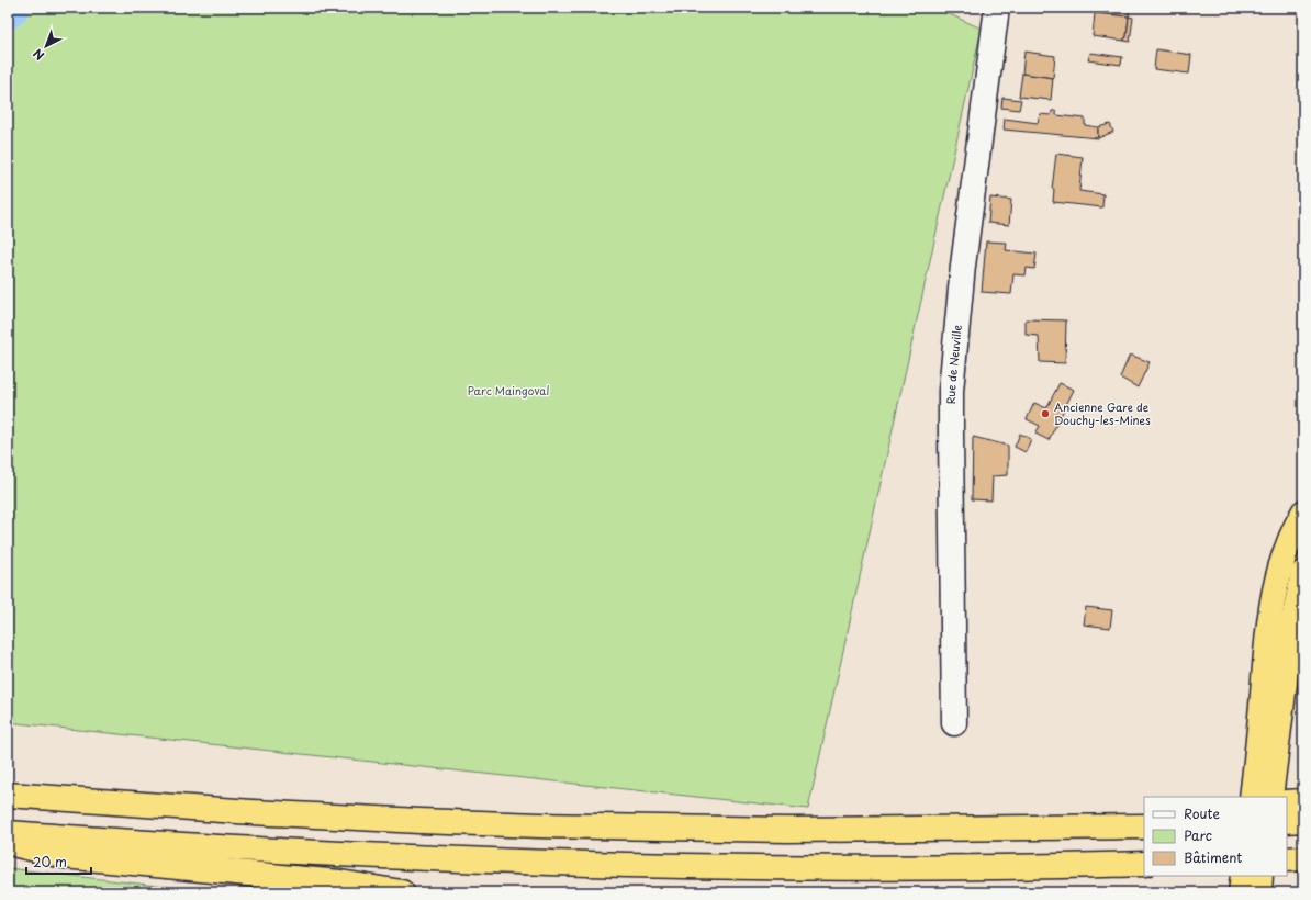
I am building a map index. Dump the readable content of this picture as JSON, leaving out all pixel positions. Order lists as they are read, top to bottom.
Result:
{
  "streets": {
    "street": ["Rue de Neuville"]
  },
  "parks": ["Parc Maingoval"],
  "places": ["Ancienne Gare de Douchy-les-Mines"],
  "legend": ["Route", "Parc", "Bâtiment"],
  "scale_bar": "20 m",
  "north": "bottom left"
}
